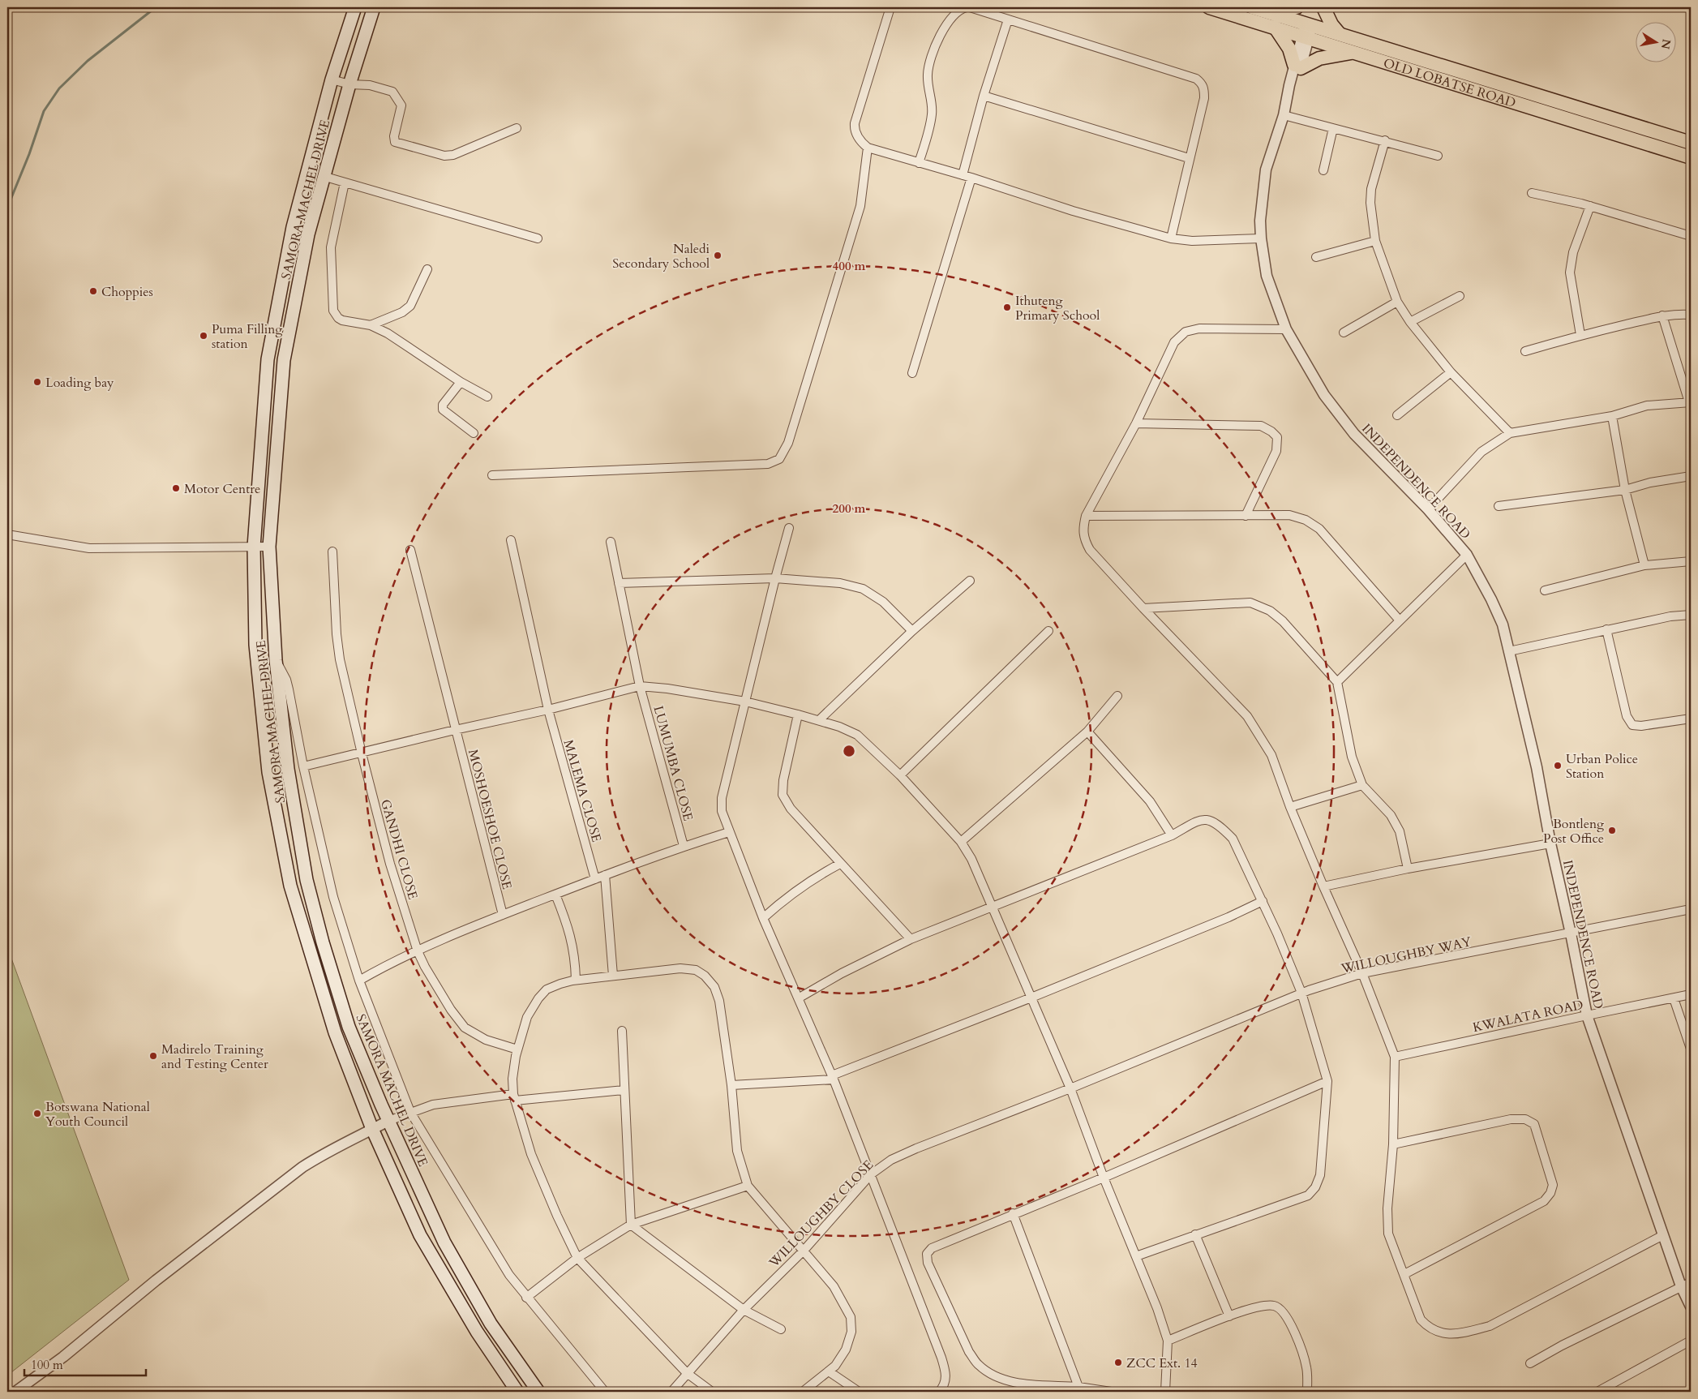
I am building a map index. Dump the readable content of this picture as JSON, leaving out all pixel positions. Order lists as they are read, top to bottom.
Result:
{
  "streets": {
    "main road": ["OLD LOBATSE ROAD", "SAMORA MACHEL DRIVE"],
    "street": [
      "INDEPENDENCE ROAD",
      "LUMUMBA CLOSE",
      "MALEMA CLOSE",
      "MOSHOESHOE CLOSE",
      "GANDHI CLOSE",
      "WILLOUGHBY WAY",
      "KWALATA ROAD",
      "WILLOUGHBY CLOSE"
    ]
  },
  "crossings": [
    ["OLD LOBATSE ROAD", "INDEPENDENCE ROAD"],
    ["INDEPENDENCE ROAD", "WILLOUGHBY WAY"],
    ["INDEPENDENCE ROAD", "KWALATA ROAD"],
    ["WILLOUGHBY WAY", "WILLOUGHBY CLOSE"]
  ],
  "places": [
    "Naledi Secondary School",
    "Choppies",
    "Ithuteng Primary School",
    "Puma Filling station",
    "Loading bay",
    "Motor Centre",
    "Urban Police Station",
    "Bontleng Post Office",
    "Madirelo Training and Testing Center",
    "Botswana National Youth Council",
    "ZCC Ext. 14"
  ],
  "scale_bar": "100 m",
  "north": "right",
  "rings": ["400 m", "200 m"]
}
